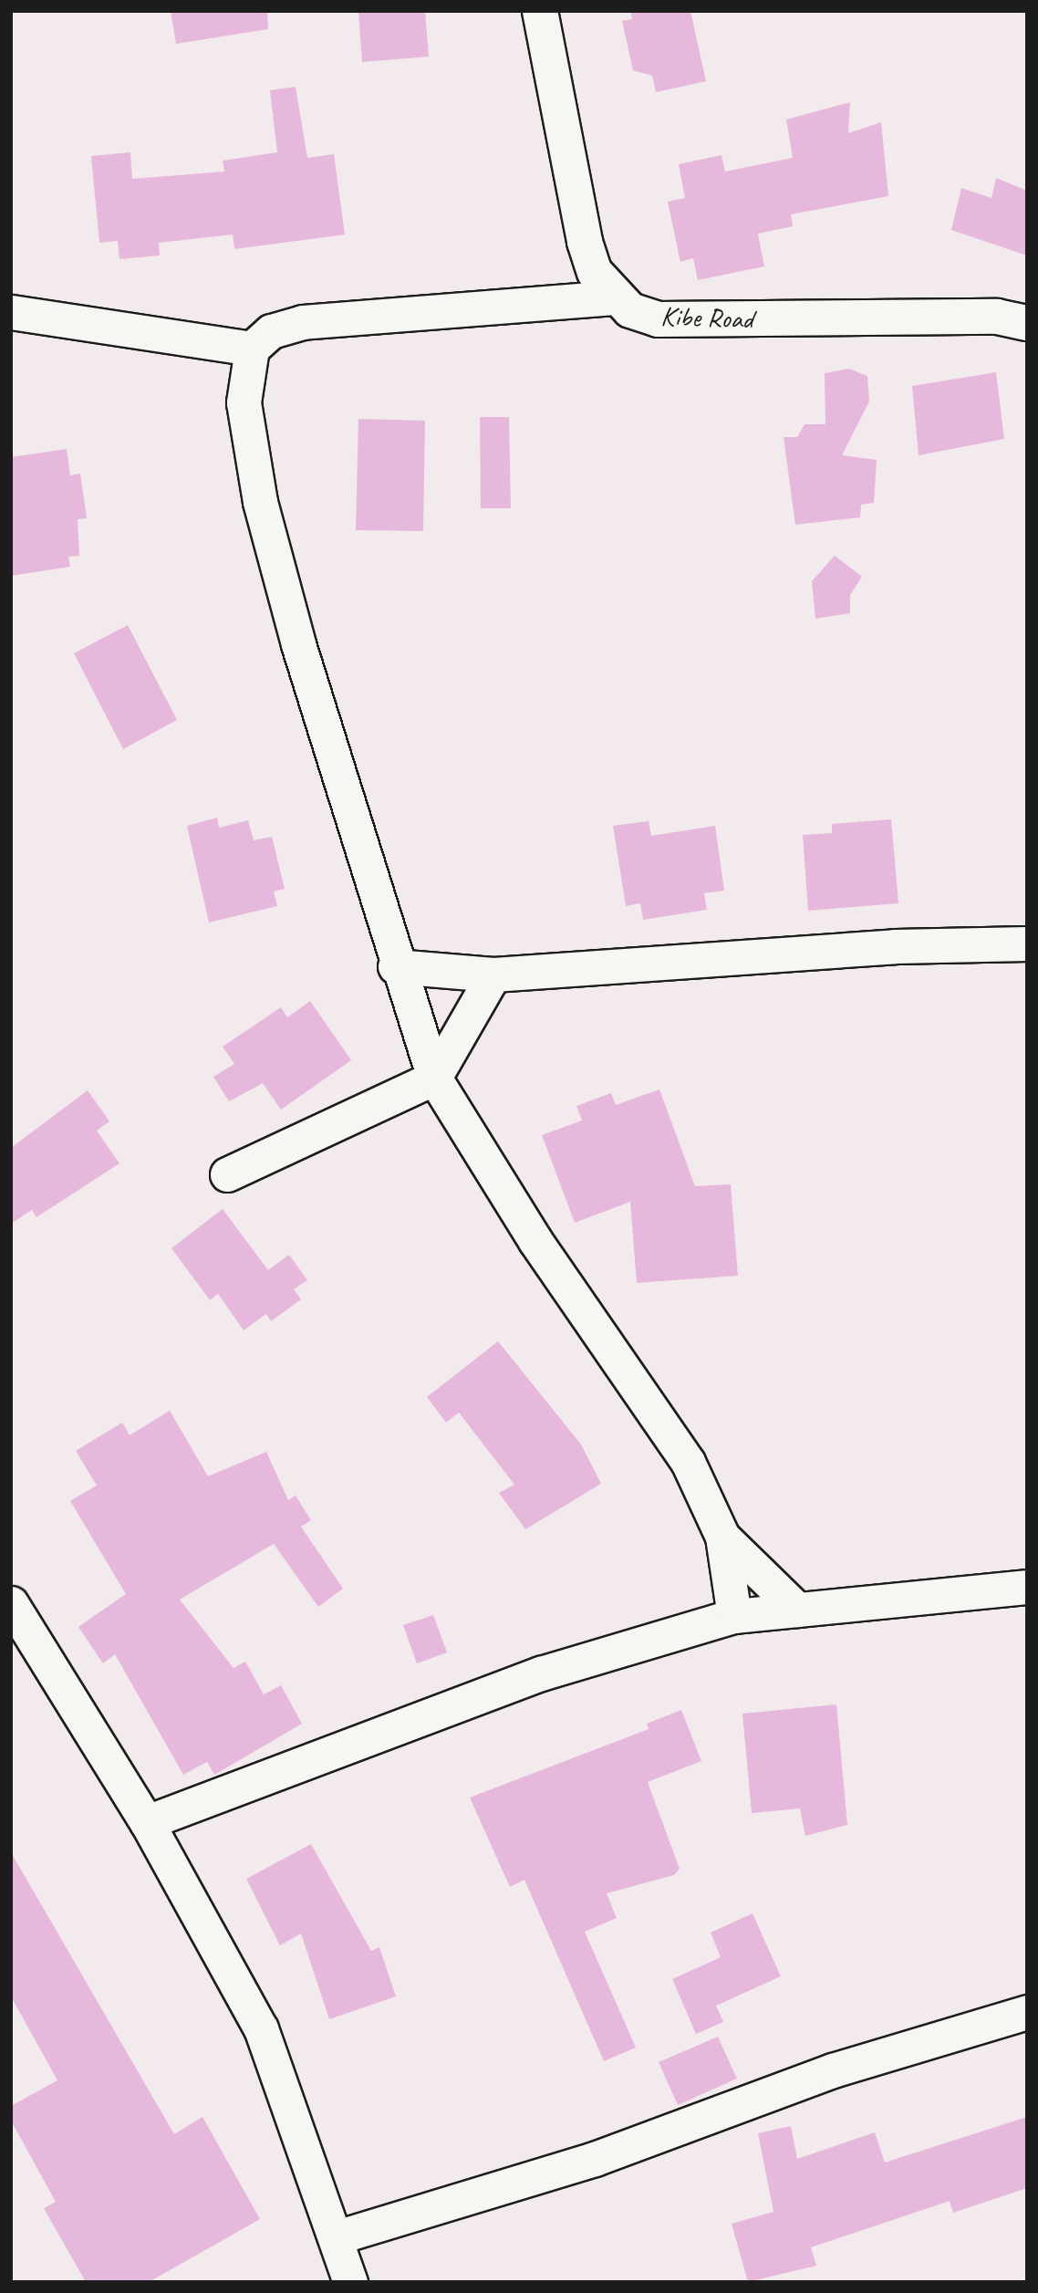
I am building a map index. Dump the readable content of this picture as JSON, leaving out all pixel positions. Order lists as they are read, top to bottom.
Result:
{
  "streets": {
    "street": ["Kibe Road"]
  }
}
